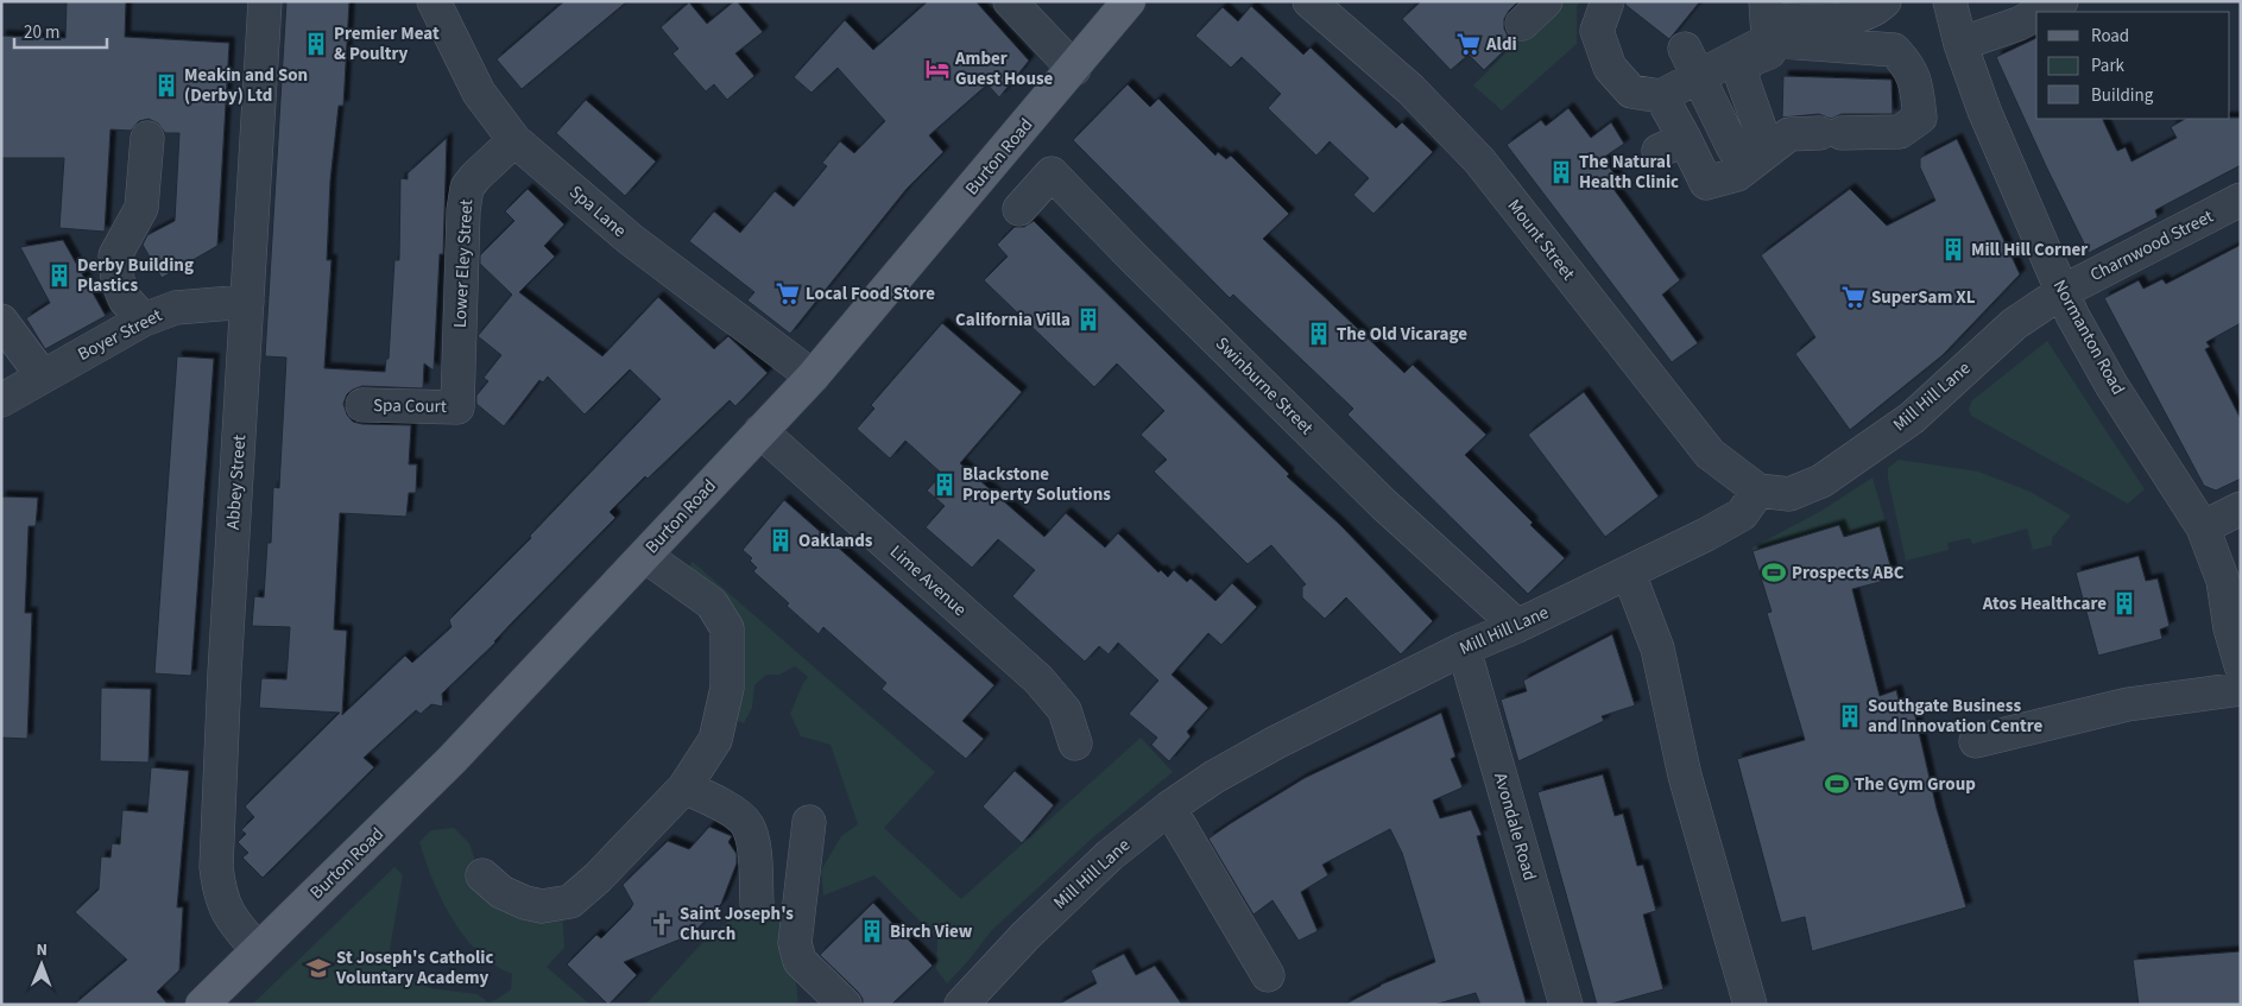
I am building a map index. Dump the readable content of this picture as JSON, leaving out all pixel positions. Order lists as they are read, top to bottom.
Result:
{
  "streets": {
    "main road": ["Burton Road"],
    "street": [
      "Spa Lane",
      "Mount Street",
      "Charnwood Street",
      "Lower Eley Street",
      "Boyer Street",
      "Normanton Road",
      "Swinburne Street",
      "Mill Hill Lane",
      "Spa Court",
      "Abbey Street",
      "Lime Avenue",
      "Avondale Road"
    ]
  },
  "crossings": [
    ["Burton Road", "Spa Lane"],
    ["Burton Road", "Abbey Street"],
    ["Burton Road", "Lime Avenue"],
    ["Spa Lane", "Lower Eley Street"],
    ["Mount Street", "Mill Hill Lane"],
    ["Charnwood Street", "Normanton Road"],
    ["Charnwood Street", "Mill Hill Lane"],
    ["Lower Eley Street", "Spa Court"],
    ["Boyer Street", "Abbey Street"],
    ["Normanton Road", "Mill Hill Lane"],
    ["Swinburne Street", "Mill Hill Lane"],
    ["Mill Hill Lane", "Avondale Road"]
  ],
  "places": {
    "building": [
      "Premier Meat & Poultry",
      "Meakin and Son (Derby) Ltd",
      "The Natural Health Clinic",
      "Mill Hill Corner",
      "Derby Building Plastics",
      "California Villa",
      "The Old Vicarage",
      "Blackstone Property Solutions",
      "Oaklands",
      "Atos Healthcare",
      "Southgate Business and Innovation Centre",
      "Birch View"
    ],
    "supermarket": ["Aldi", "Local Food Store", "SuperSam XL"],
    "hotel": ["Amber Guest House"],
    "sports": ["Prospects ABC", "The Gym Group"],
    "church": ["Saint Joseph's Church"],
    "school or university": ["St Joseph's Catholic Voluntary Academy"]
  },
  "legend": ["Road", "Park", "Building"],
  "scale_bar": "20 m",
  "north": "top"
}
